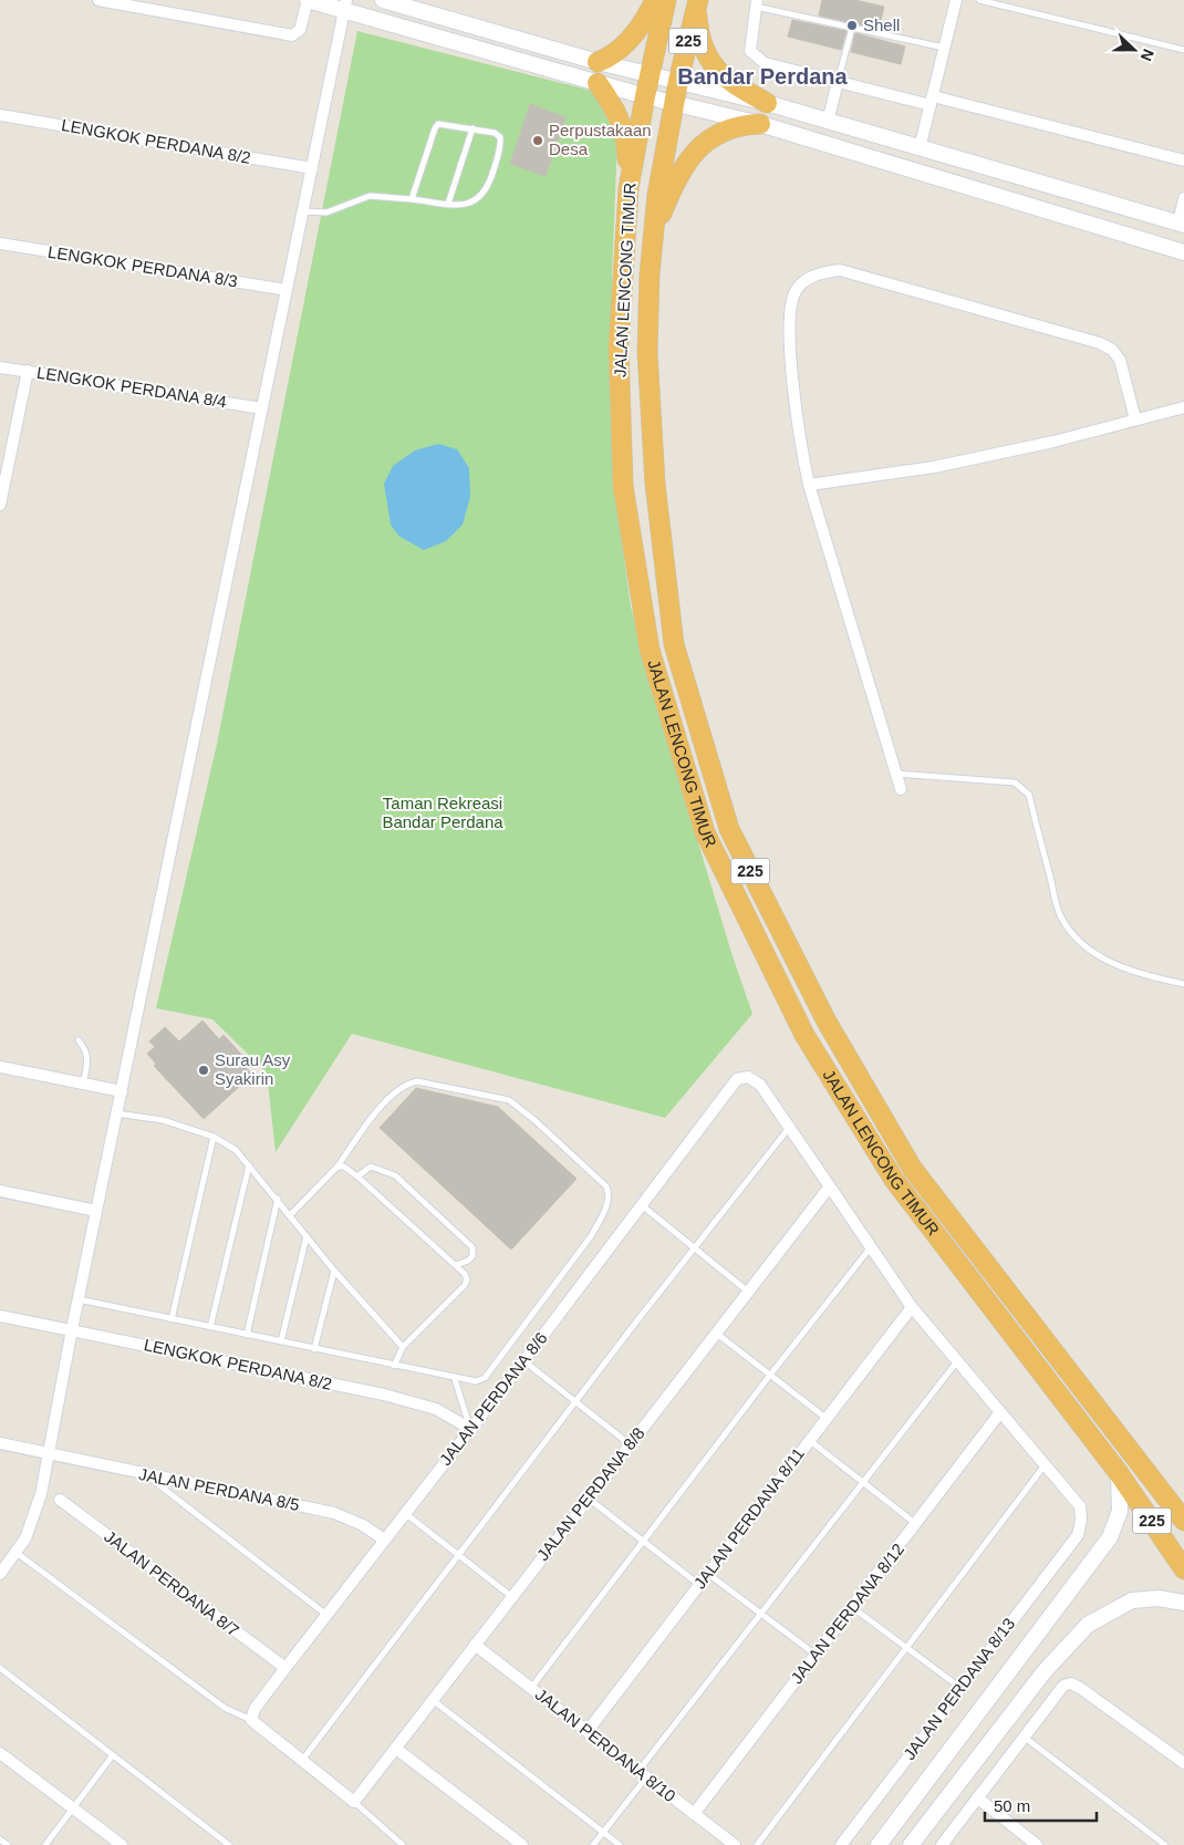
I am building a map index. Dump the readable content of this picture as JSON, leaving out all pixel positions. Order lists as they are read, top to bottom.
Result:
{
  "streets": {
    "highway": ["225", "JALAN LENCONG TIMUR"],
    "street": [
      "LENGKOK PERDANA 8/2",
      "LENGKOK PERDANA 8/3",
      "LENGKOK PERDANA 8/4",
      "JALAN PERDANA 8/6",
      "JALAN PERDANA 8/5",
      "JALAN PERDANA 8/8",
      "JALAN PERDANA 8/11",
      "JALAN PERDANA 8/7",
      "JALAN PERDANA 8/12",
      "JALAN PERDANA 8/13",
      "JALAN PERDANA 8/10"
    ]
  },
  "crossings": [
    ["LENGKOK PERDANA 8/2", "JALAN PERDANA 8/6"],
    ["JALAN PERDANA 8/6", "JALAN PERDANA 8/5"],
    ["JALAN PERDANA 8/6", "JALAN PERDANA 8/7"],
    ["JALAN PERDANA 8/8", "JALAN PERDANA 8/10"],
    ["JALAN PERDANA 8/11", "JALAN PERDANA 8/10"],
    ["JALAN PERDANA 8/12", "JALAN PERDANA 8/10"]
  ],
  "districts": ["Bandar Perdana"],
  "parks": ["Taman Rekreasi Bandar Perdana"],
  "places": ["Shell", "Perpustakaan Desa", "Surau Asy Syakirin"],
  "scale_bar": "50 m",
  "north": "right"
}
